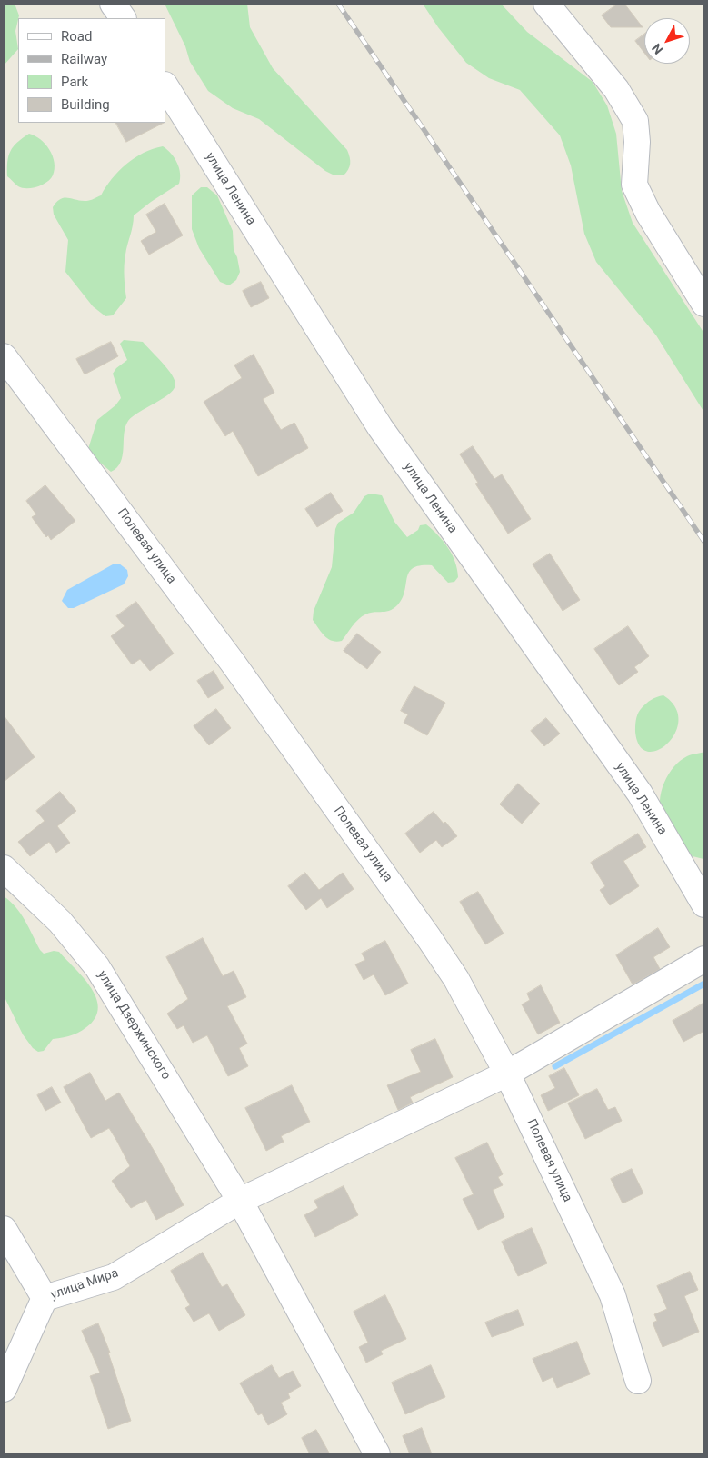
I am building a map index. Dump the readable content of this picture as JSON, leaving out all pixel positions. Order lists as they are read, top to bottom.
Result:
{
  "streets": {
    "street": [
      "улица Ленина",
      "Полевая улица",
      "улица Дзержинского",
      "улица Мира"
    ]
  },
  "crossings": [
    ["Полевая улица", "улица Мира"],
    ["улица Дзержинского", "улица Мира"]
  ],
  "legend": [
    "Road",
    "Railway",
    "Park",
    "Building"
  ],
  "north": "bottom left"
}
